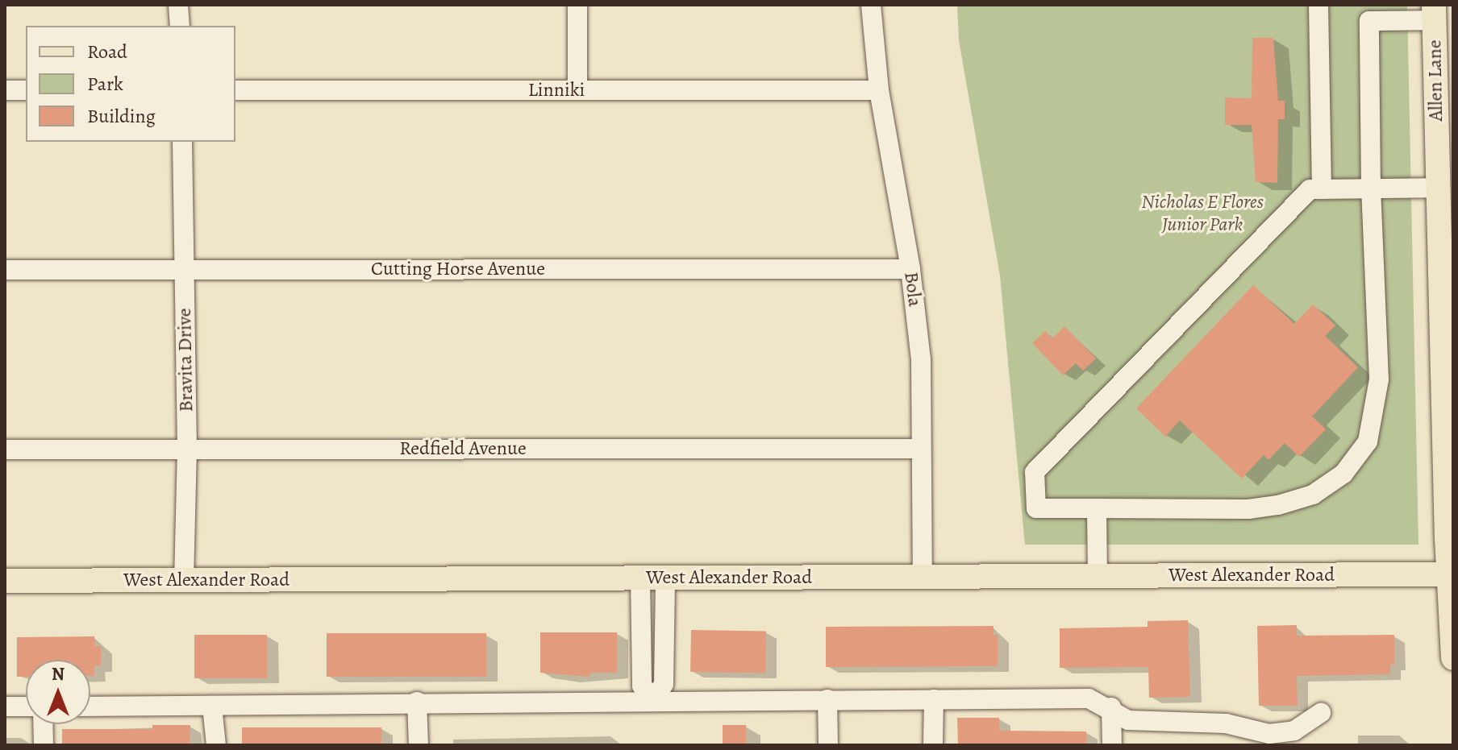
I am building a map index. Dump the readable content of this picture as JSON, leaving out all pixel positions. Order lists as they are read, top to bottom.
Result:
{
  "streets": {
    "main road": ["Allen Lane", "West Alexander Road"],
    "street": [
      "Linniki",
      "Cutting Horse Avenue",
      "Bola",
      "Bravita Drive",
      "Redfield Avenue"
    ]
  },
  "crossings": [
    ["Allen Lane", "West Alexander Road"],
    ["Linniki", "Bola"],
    ["Cutting Horse Avenue", "Bola"],
    ["Cutting Horse Avenue", "Bravita Drive"],
    ["Bola", "Redfield Avenue"],
    ["Bola", "West Alexander Road"],
    ["Bravita Drive", "Redfield Avenue"],
    ["Bravita Drive", "West Alexander Road"]
  ],
  "parks": ["Nicholas E Flores Junior Park"],
  "legend": ["Road", "Park", "Building"],
  "north": "top"
}
